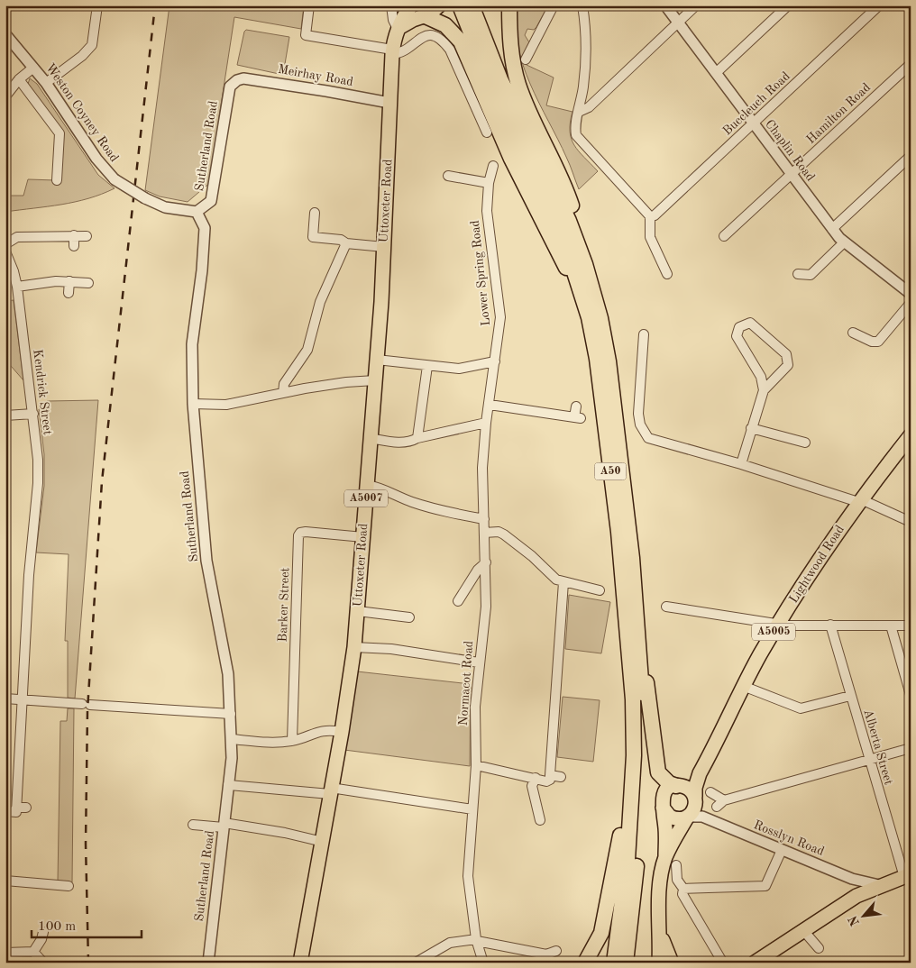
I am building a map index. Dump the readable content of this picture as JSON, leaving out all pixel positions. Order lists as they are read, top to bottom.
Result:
{
  "streets": {
    "highway": ["A50"],
    "main road": [
      "Uttoxeter Road",
      "A5007",
      "Lightwood Road",
      "A5005"
    ],
    "street": [
      "Meirhay Road",
      "Buccleuch Road",
      "Weston Coyney Road",
      "Hamilton Road",
      "Sutherland Road",
      "Chaplin Road",
      "Lower Spring Road",
      "Kendrick Street",
      "Barker Street",
      "Normacot Road",
      "Alberta Street",
      "Rosslyn Road"
    ]
  },
  "crossings": [
    ["Meirhay Road", "Sutherland Road"],
    ["Meirhay Road", "Uttoxeter Road"],
    ["Buccleuch Road", "Chaplin Road"],
    ["Weston Coyney Road", "Sutherland Road"],
    ["Hamilton Road", "Chaplin Road"],
    ["Uttoxeter Road", "A5007"],
    ["Uttoxeter Road", "Barker Street"],
    ["Lower Spring Road", "Normacot Road"],
    ["Lightwood Road", "Rosslyn Road"]
  ],
  "scale_bar": "100 m",
  "north": "bottom left"
}
